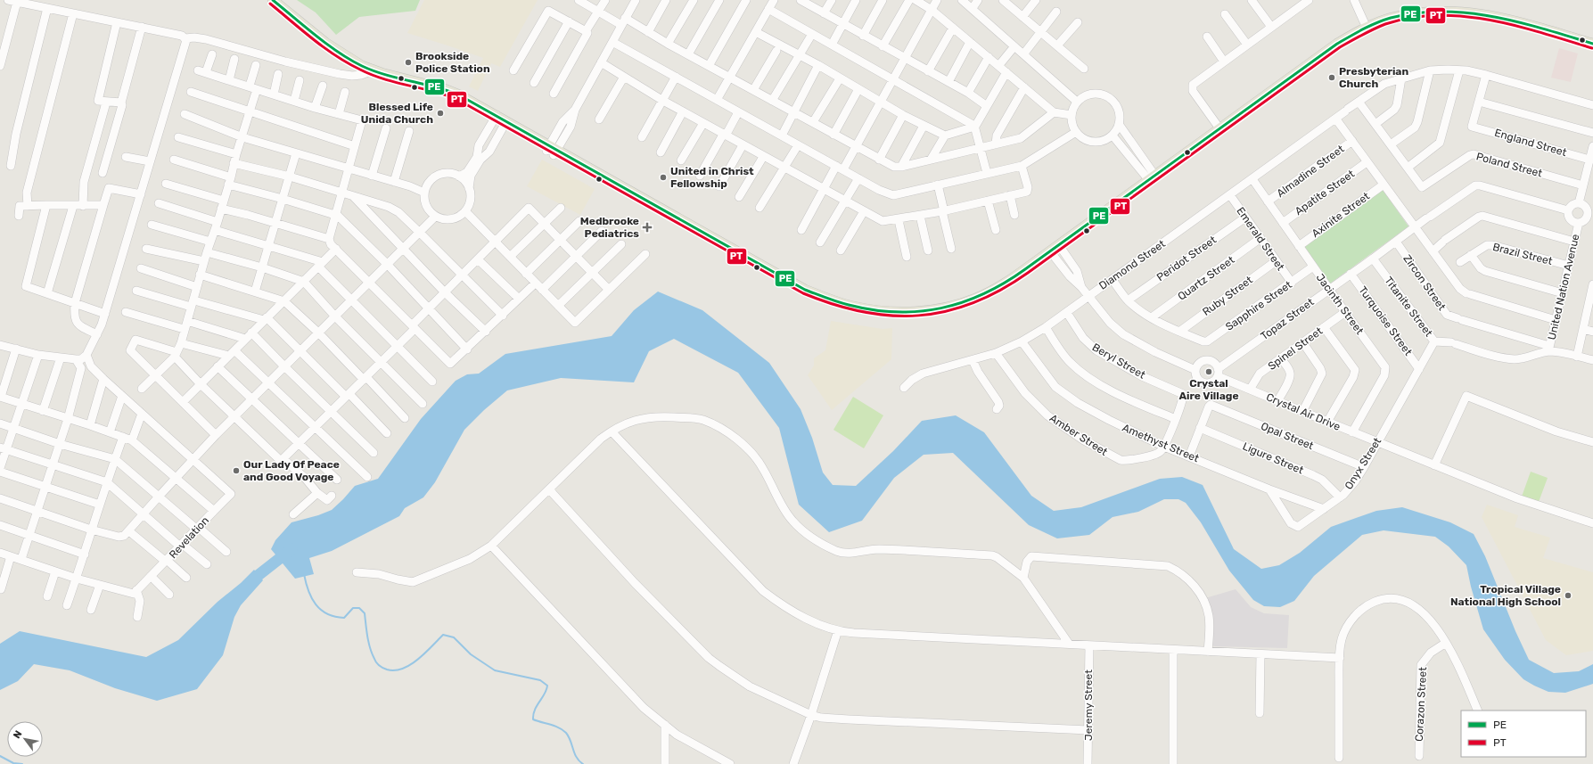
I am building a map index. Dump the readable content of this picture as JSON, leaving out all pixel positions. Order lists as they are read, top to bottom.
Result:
{
  "streets": {
    "street": [
      "England Street",
      "Poland Street",
      "Almadine Street",
      "Apatite Street",
      "Axinite Street",
      "Emerald Street",
      "Brazil Street",
      "Peridot Street",
      "Diamond Street",
      "Quartz Street",
      "Zircon Street",
      "United Nation Avenue",
      "Ruby Street",
      "Jacinth Street",
      "Sapphire Street",
      "Titanite Street",
      "Topaz Street",
      "Turquoise Street",
      "Spinel Street",
      "Beryl Street",
      "Crystal Air Drive",
      "Amber Street",
      "Opal Street",
      "Amethyst Street",
      "Ligure Street",
      "Onyx Street",
      "Revelation",
      "Corazon Street",
      "Jeremy Street"
    ]
  },
  "crossings": [
    ["Poland Street", "Diamond Street"],
    ["Almadine Street", "Jacinth Street"],
    ["Apatite Street", "Jacinth Street"],
    ["Axinite Street", "Jacinth Street"],
    ["Emerald Street", "Peridot Street"],
    ["Emerald Street", "Diamond Street"],
    ["Emerald Street", "Quartz Street"],
    ["Emerald Street", "Ruby Street"],
    ["Emerald Street", "Sapphire Street"],
    ["Brazil Street", "United Nation Avenue"],
    ["Diamond Street", "Jacinth Street"],
    ["Diamond Street", "Beryl Street"],
    ["Diamond Street", "Amber Street"],
    ["Diamond Street", "Amethyst Street"],
    ["Zircon Street", "United Nation Avenue"],
    ["Zircon Street", "Titanite Street"],
    ["Zircon Street", "Topaz Street"],
    ["United Nation Avenue", "Titanite Street"],
    ["United Nation Avenue", "Topaz Street"],
    ["Ruby Street", "Sapphire Street"],
    ["Jacinth Street", "Sapphire Street"],
    ["Jacinth Street", "Topaz Street"],
    ["Jacinth Street", "Spinel Street"],
    ["Jacinth Street", "Crystal Air Drive"],
    ["Titanite Street", "Topaz Street"],
    ["Titanite Street", "Onyx Street"],
    ["Topaz Street", "Turquoise Street"],
    ["Topaz Street", "Crystal Air Drive"],
    ["Turquoise Street", "Onyx Street"],
    ["Spinel Street", "Crystal Air Drive"],
    ["Crystal Air Drive", "Onyx Street"],
    ["Amber Street", "Amethyst Street"],
    ["Opal Street", "Ligure Street"],
    ["Opal Street", "Onyx Street"],
    ["Amethyst Street", "Onyx Street"],
    ["Ligure Street", "Onyx Street"]
  ],
  "places": {
    "other": [
      "Brookside Police Station",
      "Presbyterian Church",
      "Blessed Life Unida Church",
      "United in Christ Fellowship",
      "Crystal Aire Village",
      "Our Lady Of Peace and Good Voyage",
      "Tropical Village National High School"
    ],
    "health": ["Medbrooke Pediatrics"]
  },
  "lines": ["transit line PE", "transit line PT"],
  "legend": ["PE", "PT"],
  "north": "top left"
}
